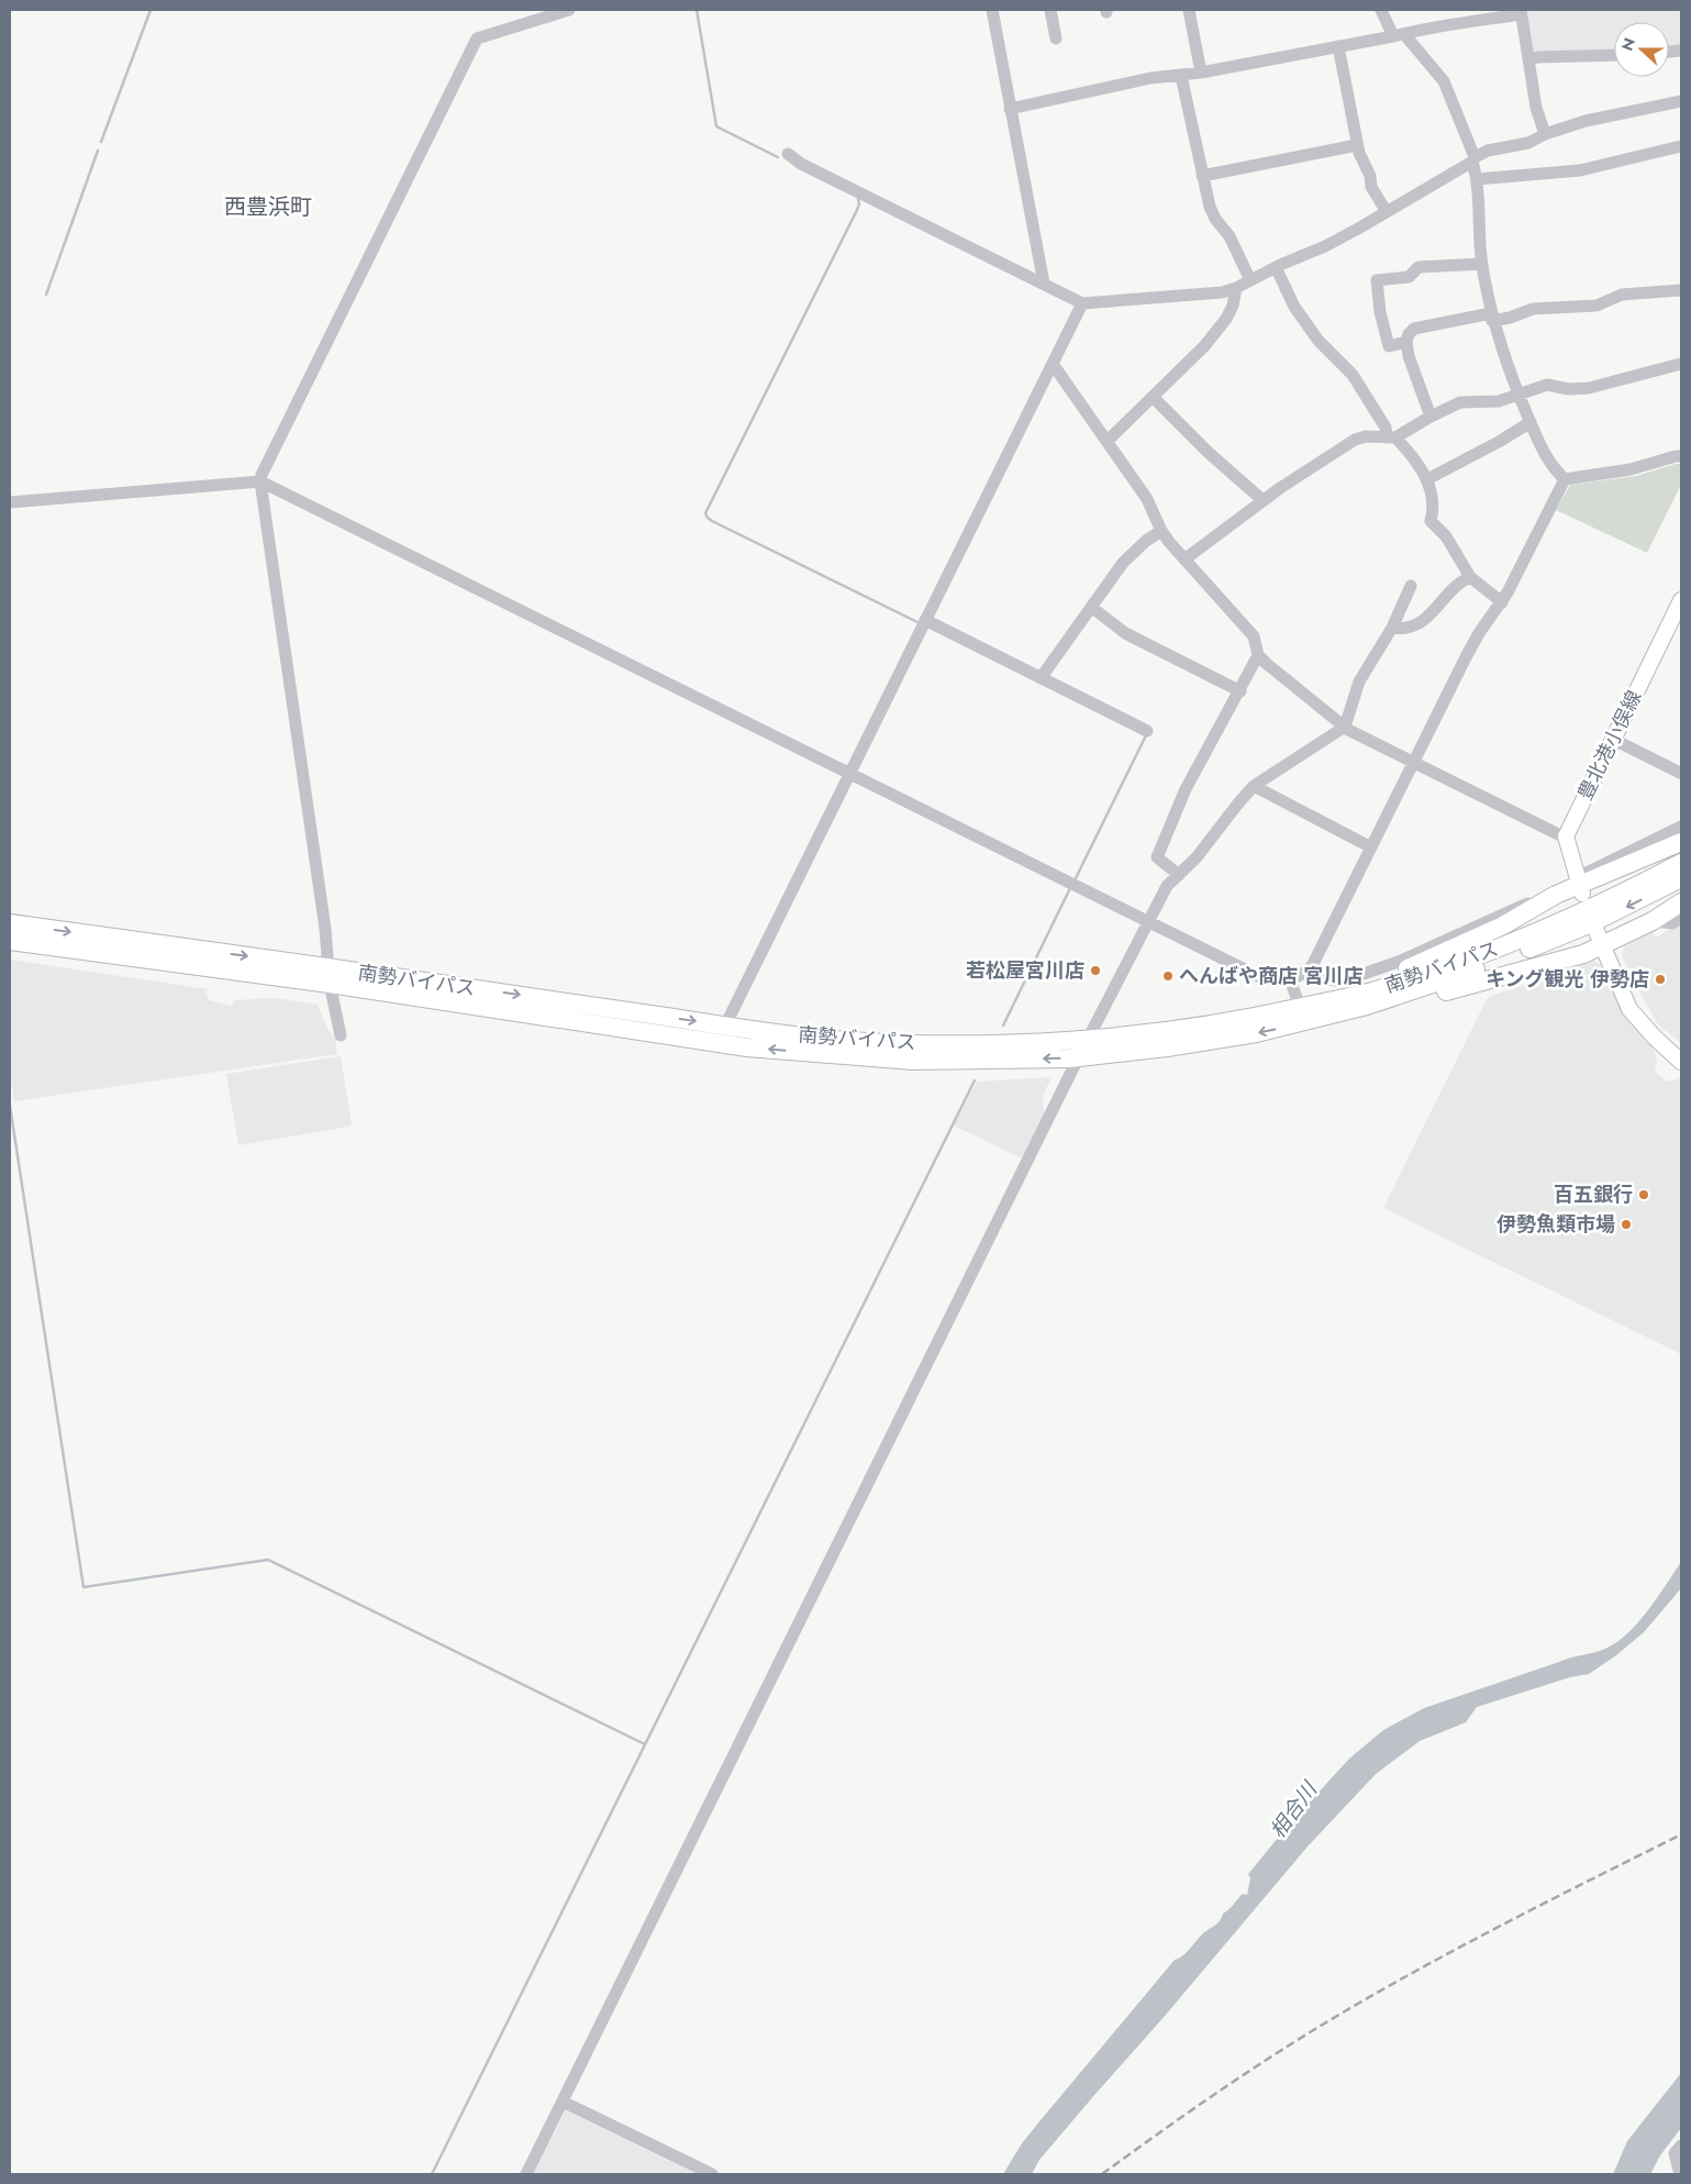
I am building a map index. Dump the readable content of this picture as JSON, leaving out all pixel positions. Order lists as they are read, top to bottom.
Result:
{
  "streets": {
    "highway": ["南勢バイパス"],
    "main road": ["豊北港小俣線"]
  },
  "districts": ["西豊浜町"],
  "water": ["相合川"],
  "places": [
    "若松屋宮川店",
    "へんばや商店 宮川店",
    "キング観光 伊勢店",
    "百五銀行",
    "伊勢魚類市場"
  ],
  "north": "left"
}
